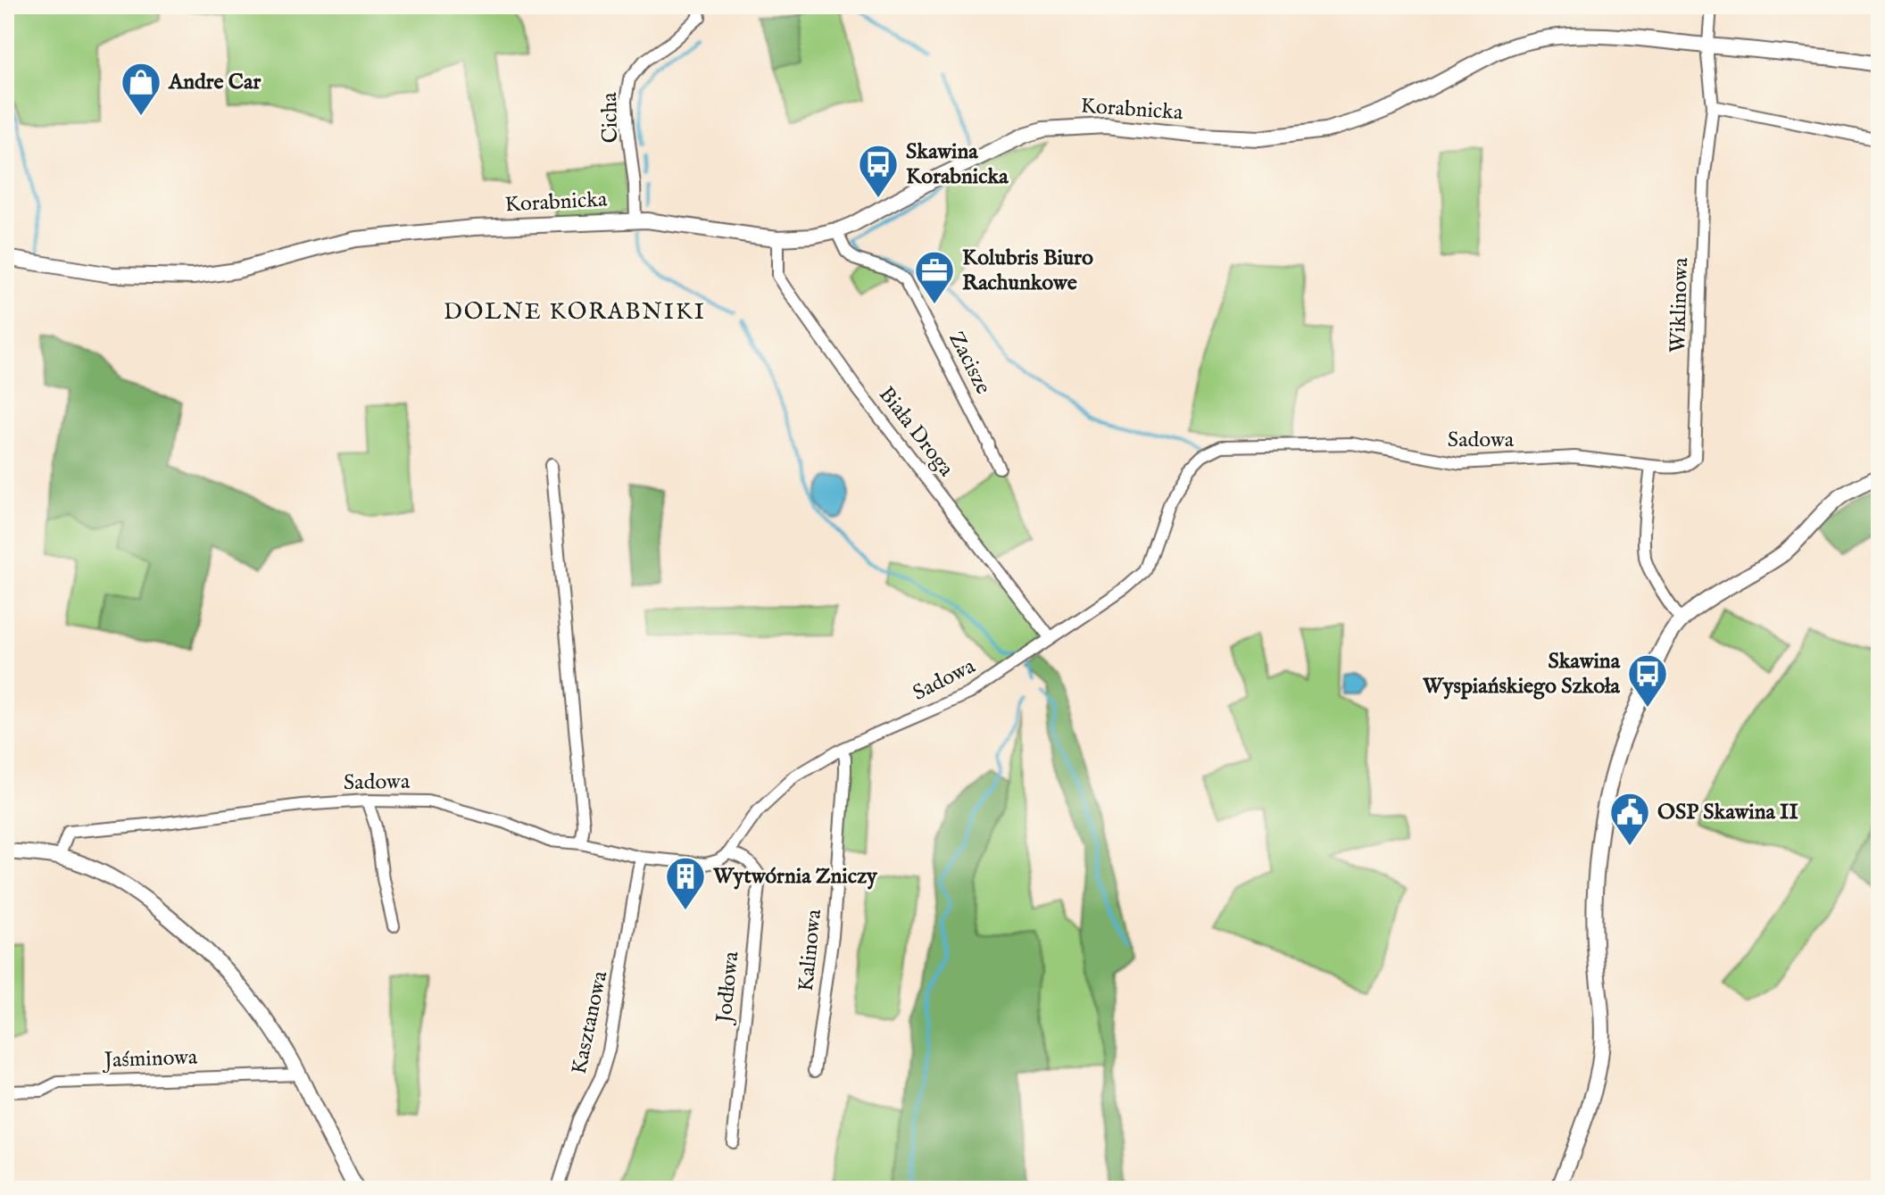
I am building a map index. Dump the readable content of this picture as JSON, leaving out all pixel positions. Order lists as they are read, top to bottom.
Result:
{
  "streets": {
    "street": [
      "Korabnicka",
      "Cicha",
      "Wiklinowa",
      "Zacisze",
      "Biała Droga",
      "Sadowa",
      "Kalinowa",
      "Jodłowa",
      "Kasztanowa",
      "Jaśminowa"
    ]
  },
  "crossings": [
    ["Korabnicka", "Cicha"],
    ["Korabnicka", "Wiklinowa"],
    ["Korabnicka", "Zacisze"],
    ["Korabnicka", "Biała Droga"],
    ["Wiklinowa", "Sadowa"],
    ["Biała Droga", "Sadowa"],
    ["Sadowa", "Kalinowa"],
    ["Sadowa", "Jodłowa"],
    ["Sadowa", "Kasztanowa"]
  ],
  "districts": ["DOLNE KORABNIKI"],
  "places": {
    "shop": ["Andre Car"],
    "bus stop": ["Skawina Korabnicka", "Skawina Wyspiańskiego Szkoła"],
    "office": ["Kolubris Biuro Rachunkowe"],
    "public building": ["OSP Skawina II"],
    "building": ["Wytwórnia Zniczy"]
  }
}
